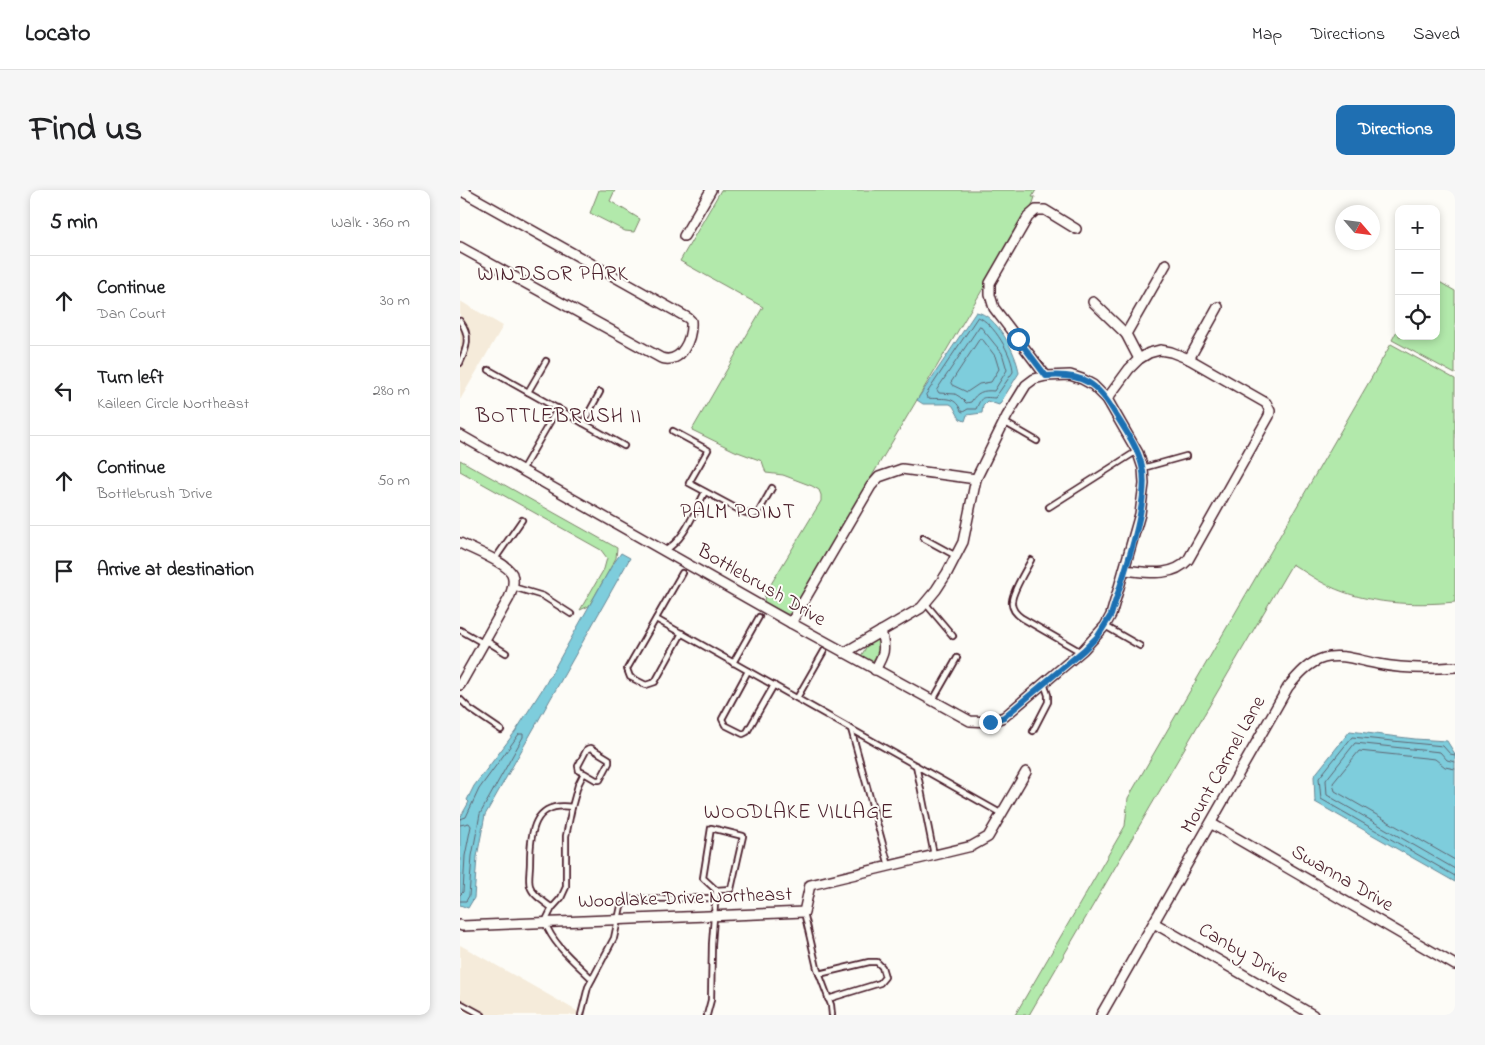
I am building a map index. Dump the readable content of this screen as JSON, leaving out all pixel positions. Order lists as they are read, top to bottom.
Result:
{
  "streets": {
    "street": [
      "Bottlebrush Drive",
      "Mount Carmel Lane",
      "Swanna Drive",
      "Woodlake Drive Northeast",
      "Canby Drive"
    ]
  },
  "crossings": [
    ["Mount Carmel Lane", "Swanna Drive"],
    ["Mount Carmel Lane", "Canby Drive"]
  ],
  "districts": [
    "WINDSOR PARK",
    "BOTTLEBRUSH II",
    "PALM POINT",
    "WOODLAKE VILLAGE"
  ],
  "north": "bottom right",
  "page": {
    "header": "Locato",
    "nav": ["Map", "Directions", "Saved"],
    "title": "Find us",
    "buttons": "Directions",
    "heading": ["5 min", "Walk · 360 m"],
    "map_buttons": ["+", "−"],
    "list": [
      ["Continue", "Dan Court", "30 m"],
      ["Turn left", "Kaileen Circle Northeast", "280 m"],
      ["Continue", "Bottlebrush Drive", "50 m"],
      "Arrive at destination"
    ]
  }
}
